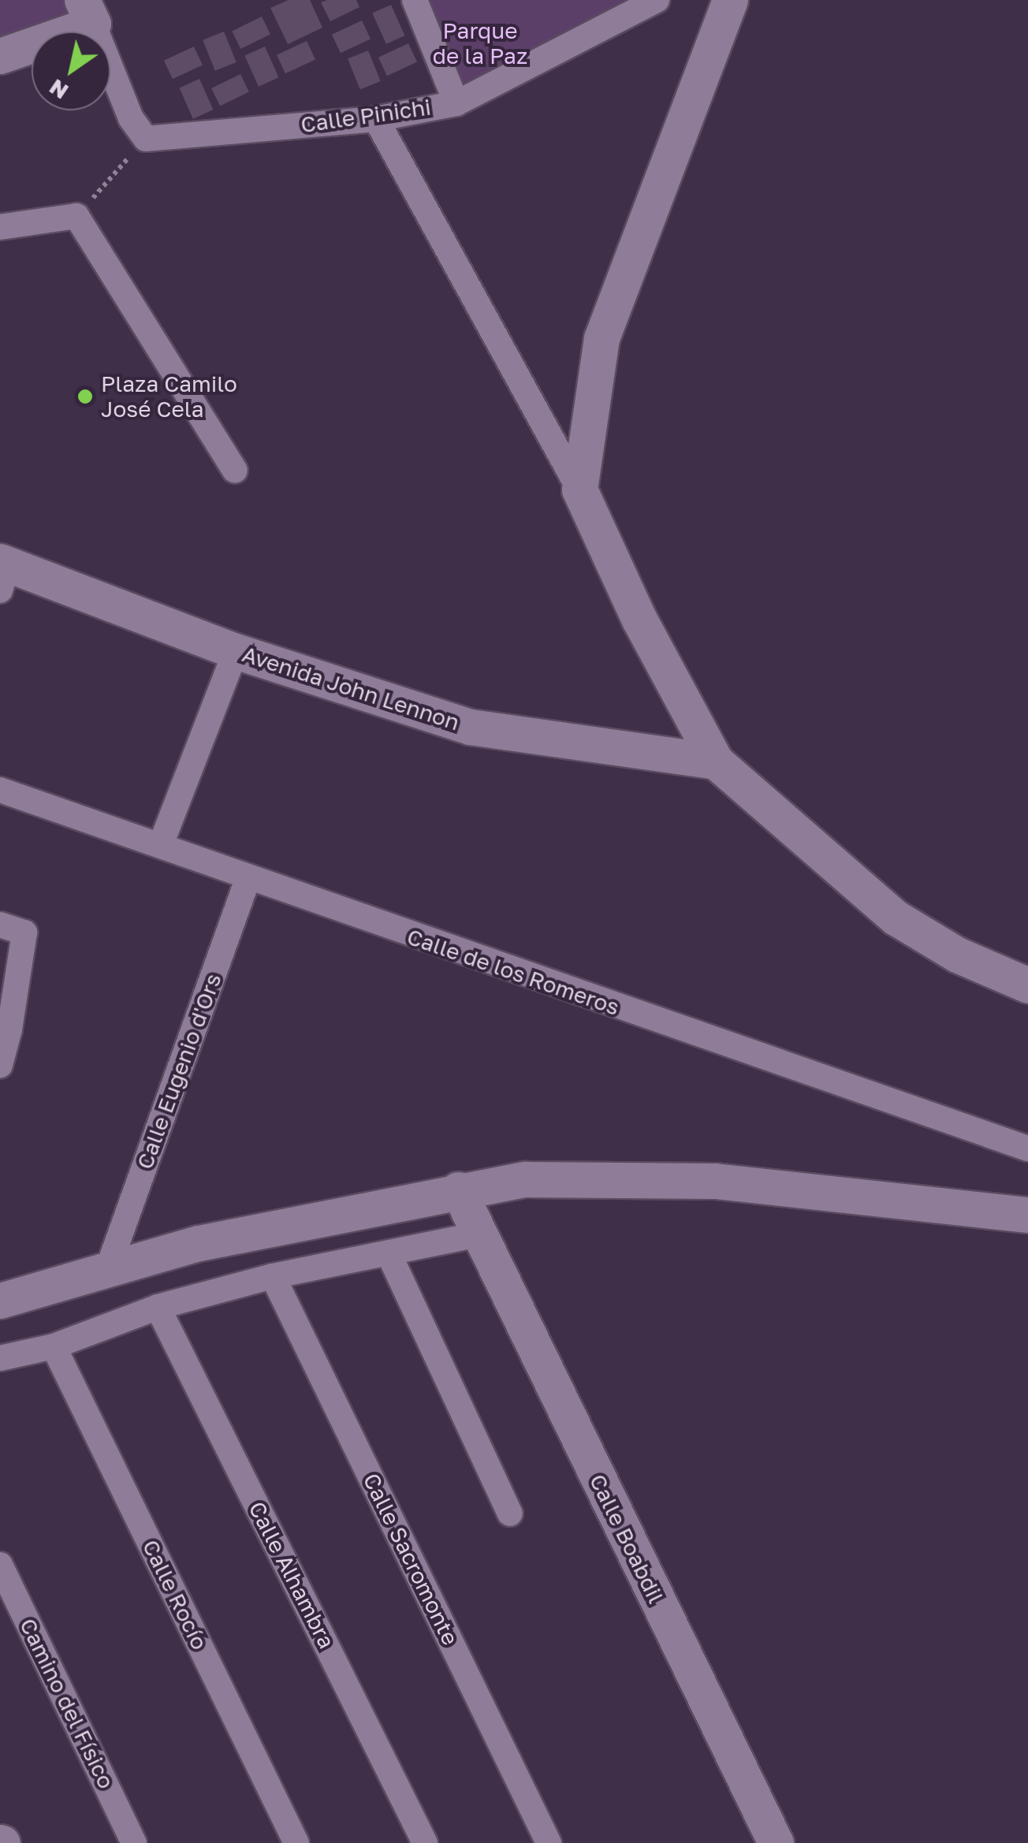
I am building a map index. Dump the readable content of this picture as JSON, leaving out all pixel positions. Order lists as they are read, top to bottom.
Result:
{
  "streets": {
    "street": [
      "Calle Pinichi",
      "Avenida John Lennon",
      "Calle de los Romeros",
      "Calle Eugenio d'Ors",
      "Calle Boabdil",
      "Calle Sacromonte",
      "Calle Alhambra",
      "Calle Rocío",
      "Camino del Físico"
    ]
  },
  "crossings": [
    ["Calle de los Romeros", "Calle Eugenio d'Ors"]
  ],
  "parks": ["Parque de la Paz"],
  "places": ["Plaza Camilo José Cela"],
  "north": "bottom left"
}
